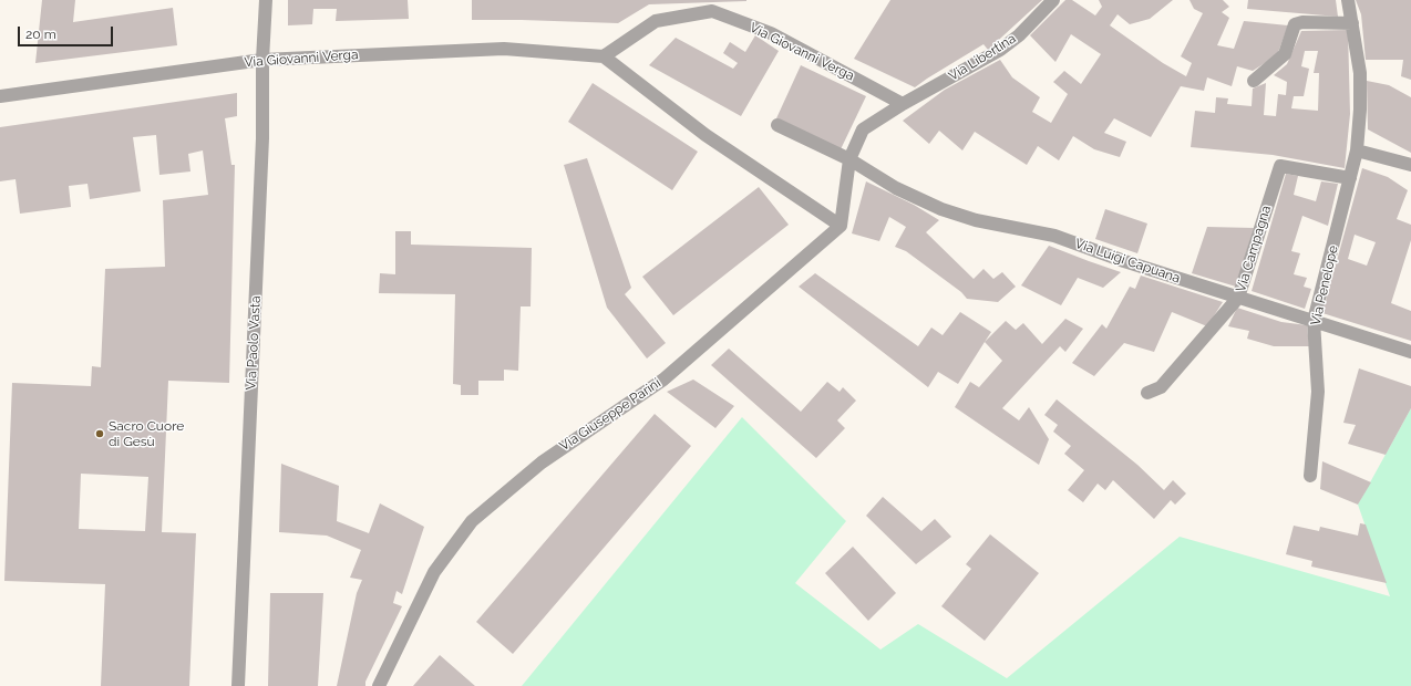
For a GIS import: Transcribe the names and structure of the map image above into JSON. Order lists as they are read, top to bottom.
{
  "streets": {
    "street": [
      "Via Giovanni Verga",
      "Via Libertina",
      "Via Campagna",
      "Via Luigi Capuana",
      "Via Penelope",
      "Via Paolo Vasta",
      "Via Giuseppe Parini"
    ]
  },
  "crossings": [
    ["Via Giovanni Verga", "Via Libertina"],
    ["Via Giovanni Verga", "Via Paolo Vasta"],
    ["Via Campagna", "Via Luigi Capuana"],
    ["Via Campagna", "Via Penelope"],
    ["Via Luigi Capuana", "Via Penelope"]
  ],
  "places": ["Sacro Cuore di Gesù"],
  "scale_bar": "20 m"
}
